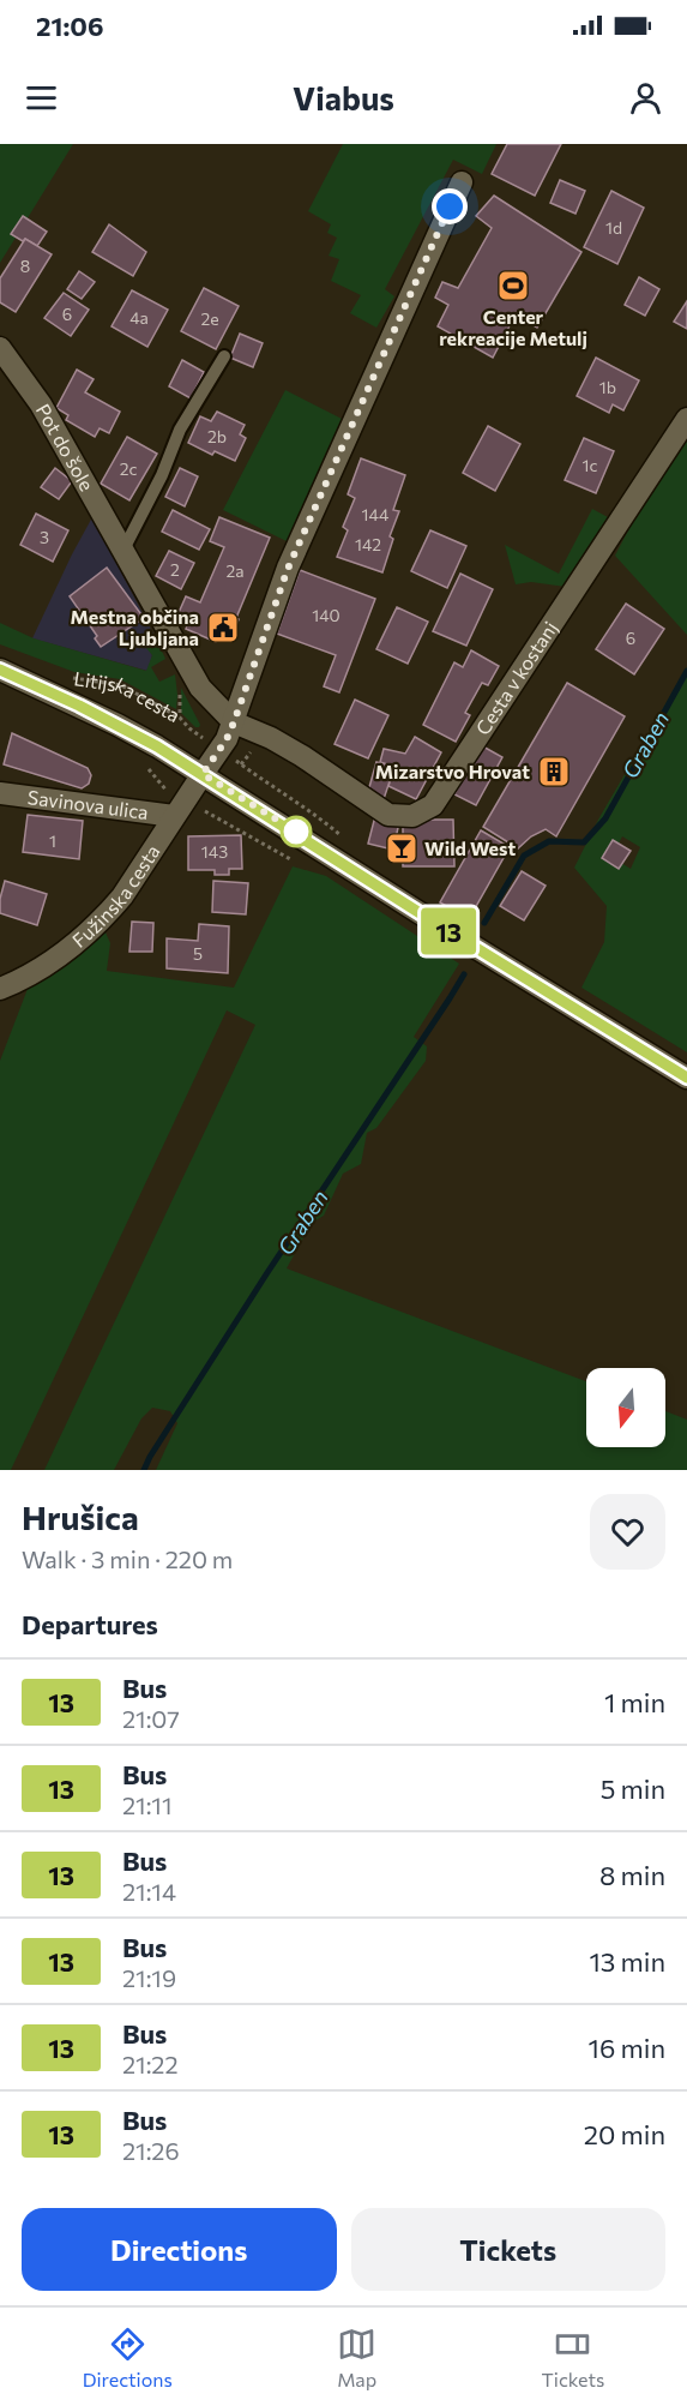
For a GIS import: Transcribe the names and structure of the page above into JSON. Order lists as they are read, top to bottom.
{
  "streets": {
    "street": [
      "Pot do šole",
      "Cesta v kostanj",
      "Litijska cesta",
      "Savinova ulica",
      "Fužinska cesta"
    ]
  },
  "crossings": [
    ["Pot do šole", "Cesta v kostanj"],
    ["Litijska cesta", "Fužinska cesta"],
    ["Savinova ulica", "Fužinska cesta"]
  ],
  "water": ["Graben"],
  "places": {
    "sports": ["Center rekreacije Metulj"],
    "public building": ["Mestna občina Ljubljana"],
    "building": ["Mizarstvo Hrovat"],
    "bar": ["Wild West"]
  },
  "lines": ["bus line 13"],
  "house_numbers": [
    "1d",
    "8",
    "6",
    "4a",
    "2e",
    "1b",
    "2b",
    "1c",
    "2c",
    "144",
    "3",
    "142",
    "2",
    "2a",
    "140",
    "6",
    "1",
    "143",
    "5"
  ],
  "north": "bottom",
  "page": {
    "status": "21:06",
    "header": "Viabus",
    "on_map": "13",
    "heading": [
      ["Hrušica", "Walk · 3 min · 220 m"],
      "Departures"
    ],
    "list": [
      {
        "mark": "13",
        "name": "Bus",
        "note": "21:07",
        "value": "1 min"
      },
      {
        "mark": "13",
        "name": "Bus",
        "note": "21:11",
        "value": "5 min"
      },
      {
        "mark": "13",
        "name": "Bus",
        "note": "21:14",
        "value": "8 min"
      },
      {
        "mark": "13",
        "name": "Bus",
        "note": "21:19",
        "value": "13 min"
      },
      {
        "mark": "13",
        "name": "Bus",
        "note": "21:22",
        "value": "16 min"
      },
      {
        "mark": "13",
        "name": "Bus",
        "note": "21:26",
        "value": "20 min"
      }
    ],
    "buttons": ["Directions", "Tickets"],
    "tabs": ["Directions", "Map", "Tickets"]
  }
}
